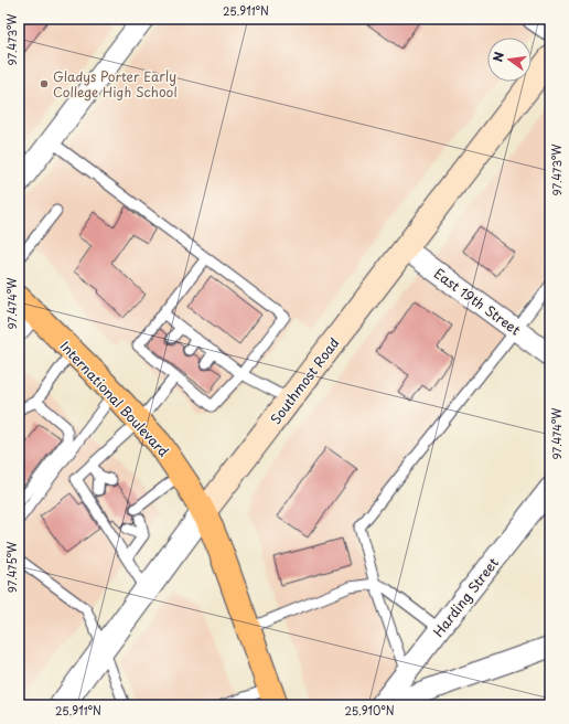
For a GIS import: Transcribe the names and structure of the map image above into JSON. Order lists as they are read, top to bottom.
{
  "streets": {
    "main road": ["Southmost Road", "International Boulevard"],
    "street": ["East 19th Street", "Harding Street"]
  },
  "crossings": [
    ["East 19th Street", "Southmost Road"],
    ["Southmost Road", "International Boulevard"]
  ],
  "places": ["Gladys Porter Early College High School"],
  "north": "left",
  "coordinates": [
    "25.911°N",
    "97.473°W",
    "97.474°W",
    "97.475°W",
    "25.910°N"
  ]
}
